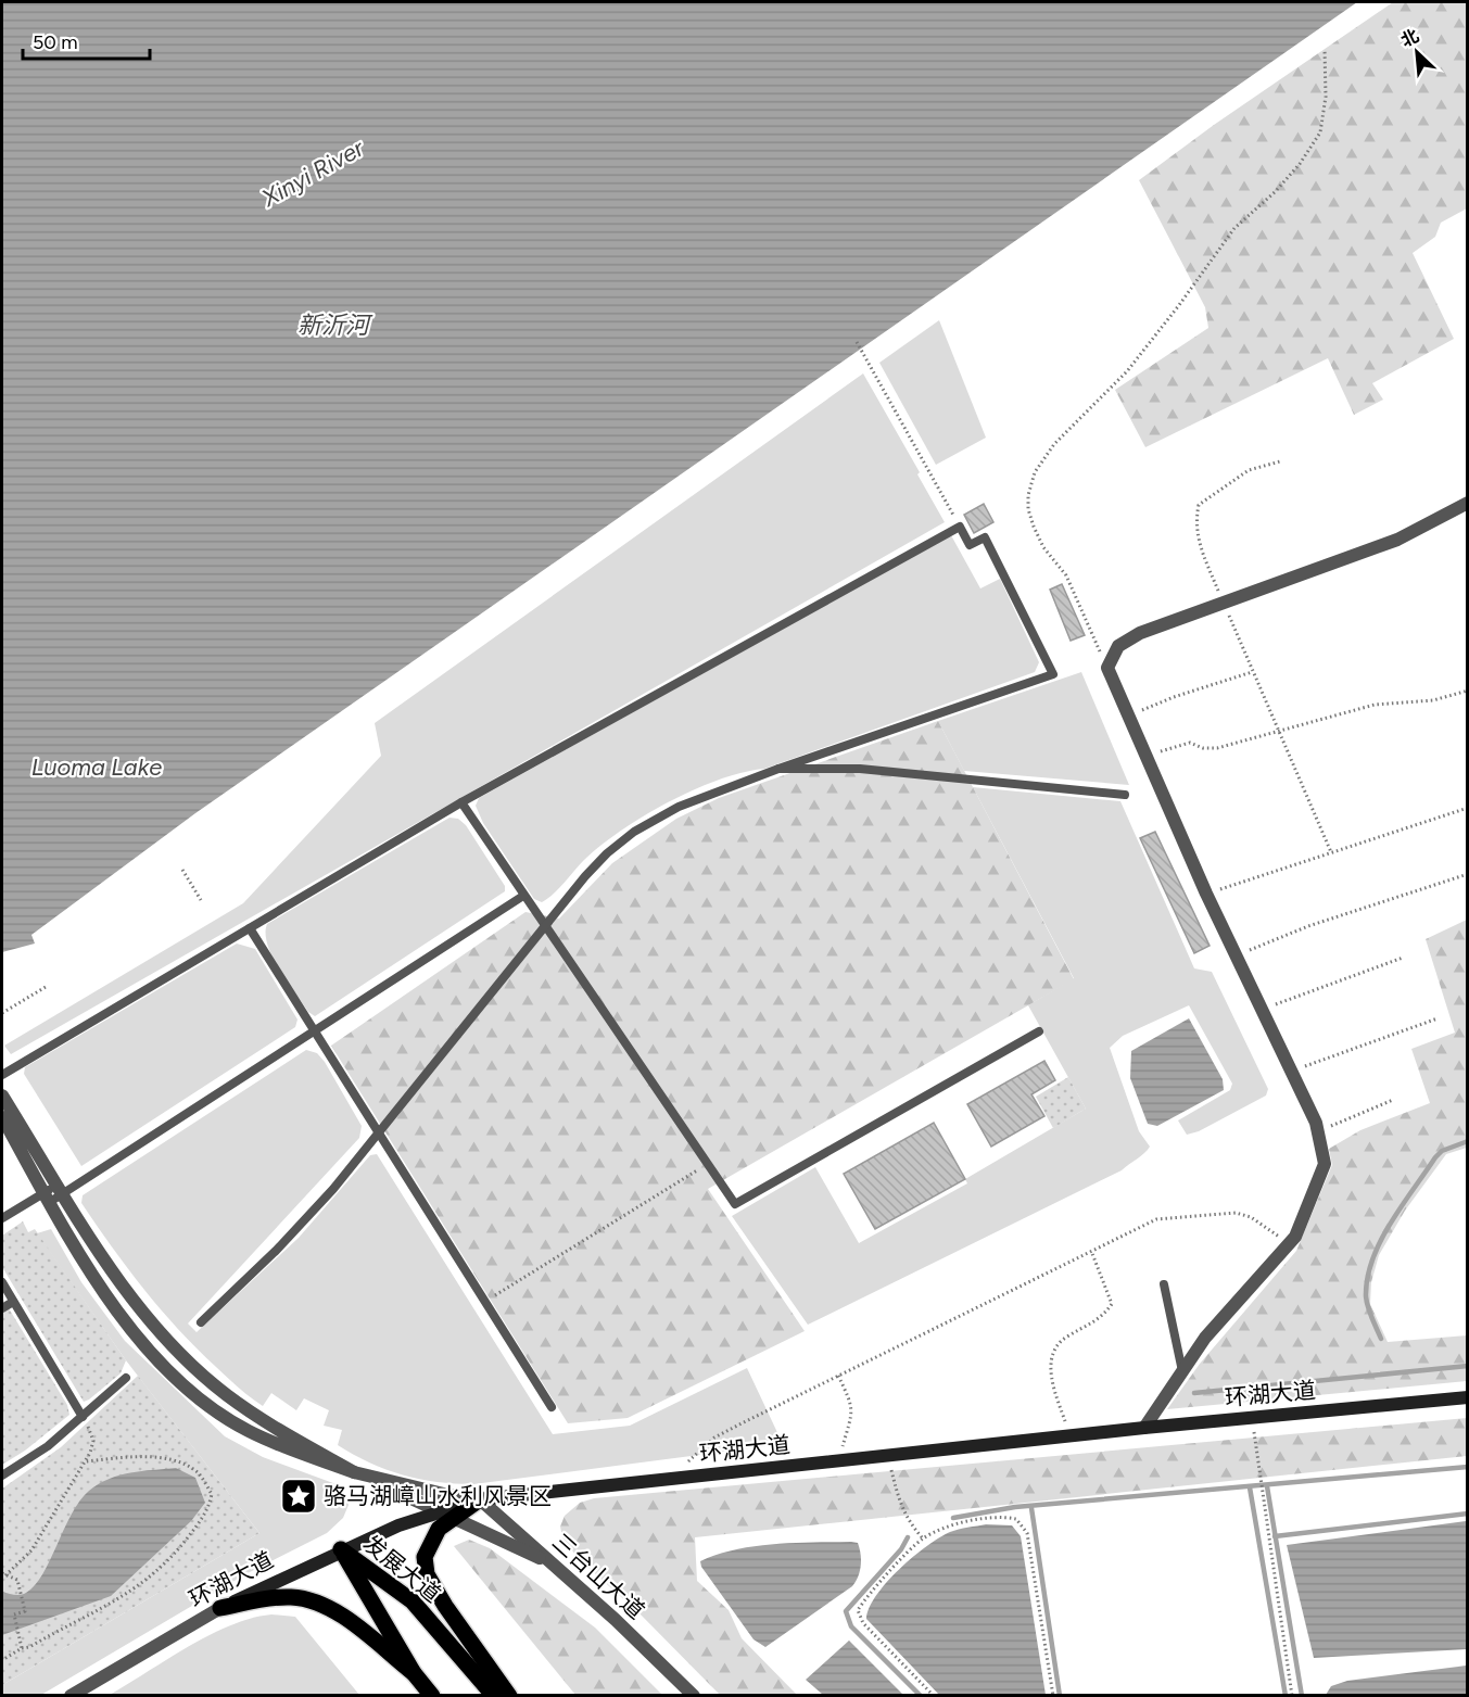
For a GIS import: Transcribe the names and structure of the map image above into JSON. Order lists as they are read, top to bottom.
{
  "streets": {
    "main road": ["环湖大道", "发展大道"],
    "street": ["三台山大道"]
  },
  "crossings": [
    ["环湖大道", "发展大道"],
    ["环湖大道", "三台山大道"]
  ],
  "water": ["Xinyi River", "新沂河", "Luoma Lake"],
  "places": {
    "place": ["骆马湖嶂山水利风景区"]
  },
  "scale_bar": "50 m",
  "north": "top left"
}
